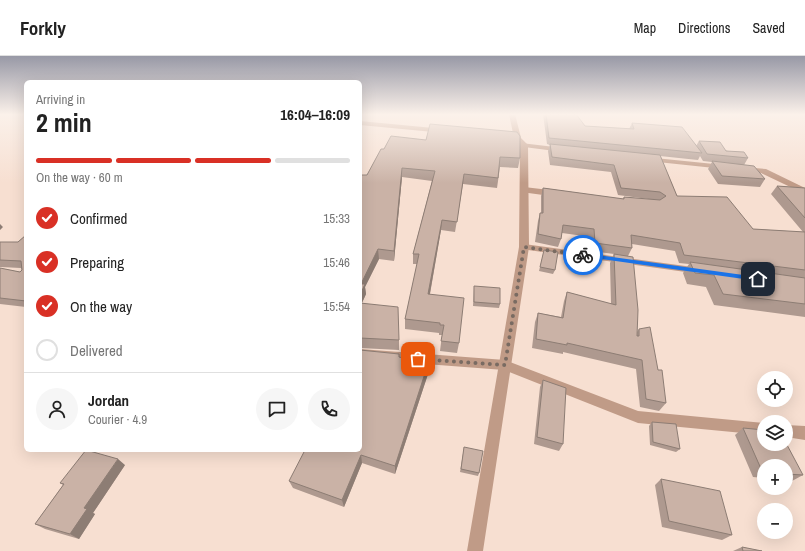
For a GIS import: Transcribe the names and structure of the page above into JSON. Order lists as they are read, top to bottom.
{
  "page": {
    "header": "Forkly",
    "nav": ["Map", "Directions", "Saved"],
    "heading": ["2 min", "Arriving in", "16:04–16:09"],
    "panel": ["Jordan", "Courier · 4.9"],
    "bar": "On the way · 60 m",
    "list": [
      ["Confirmed", "15:33"],
      ["Preparing", "15:46"],
      ["On the way", "15:54"],
      "Delivered"
    ],
    "map_buttons": ["+", "−"]
  }
}
